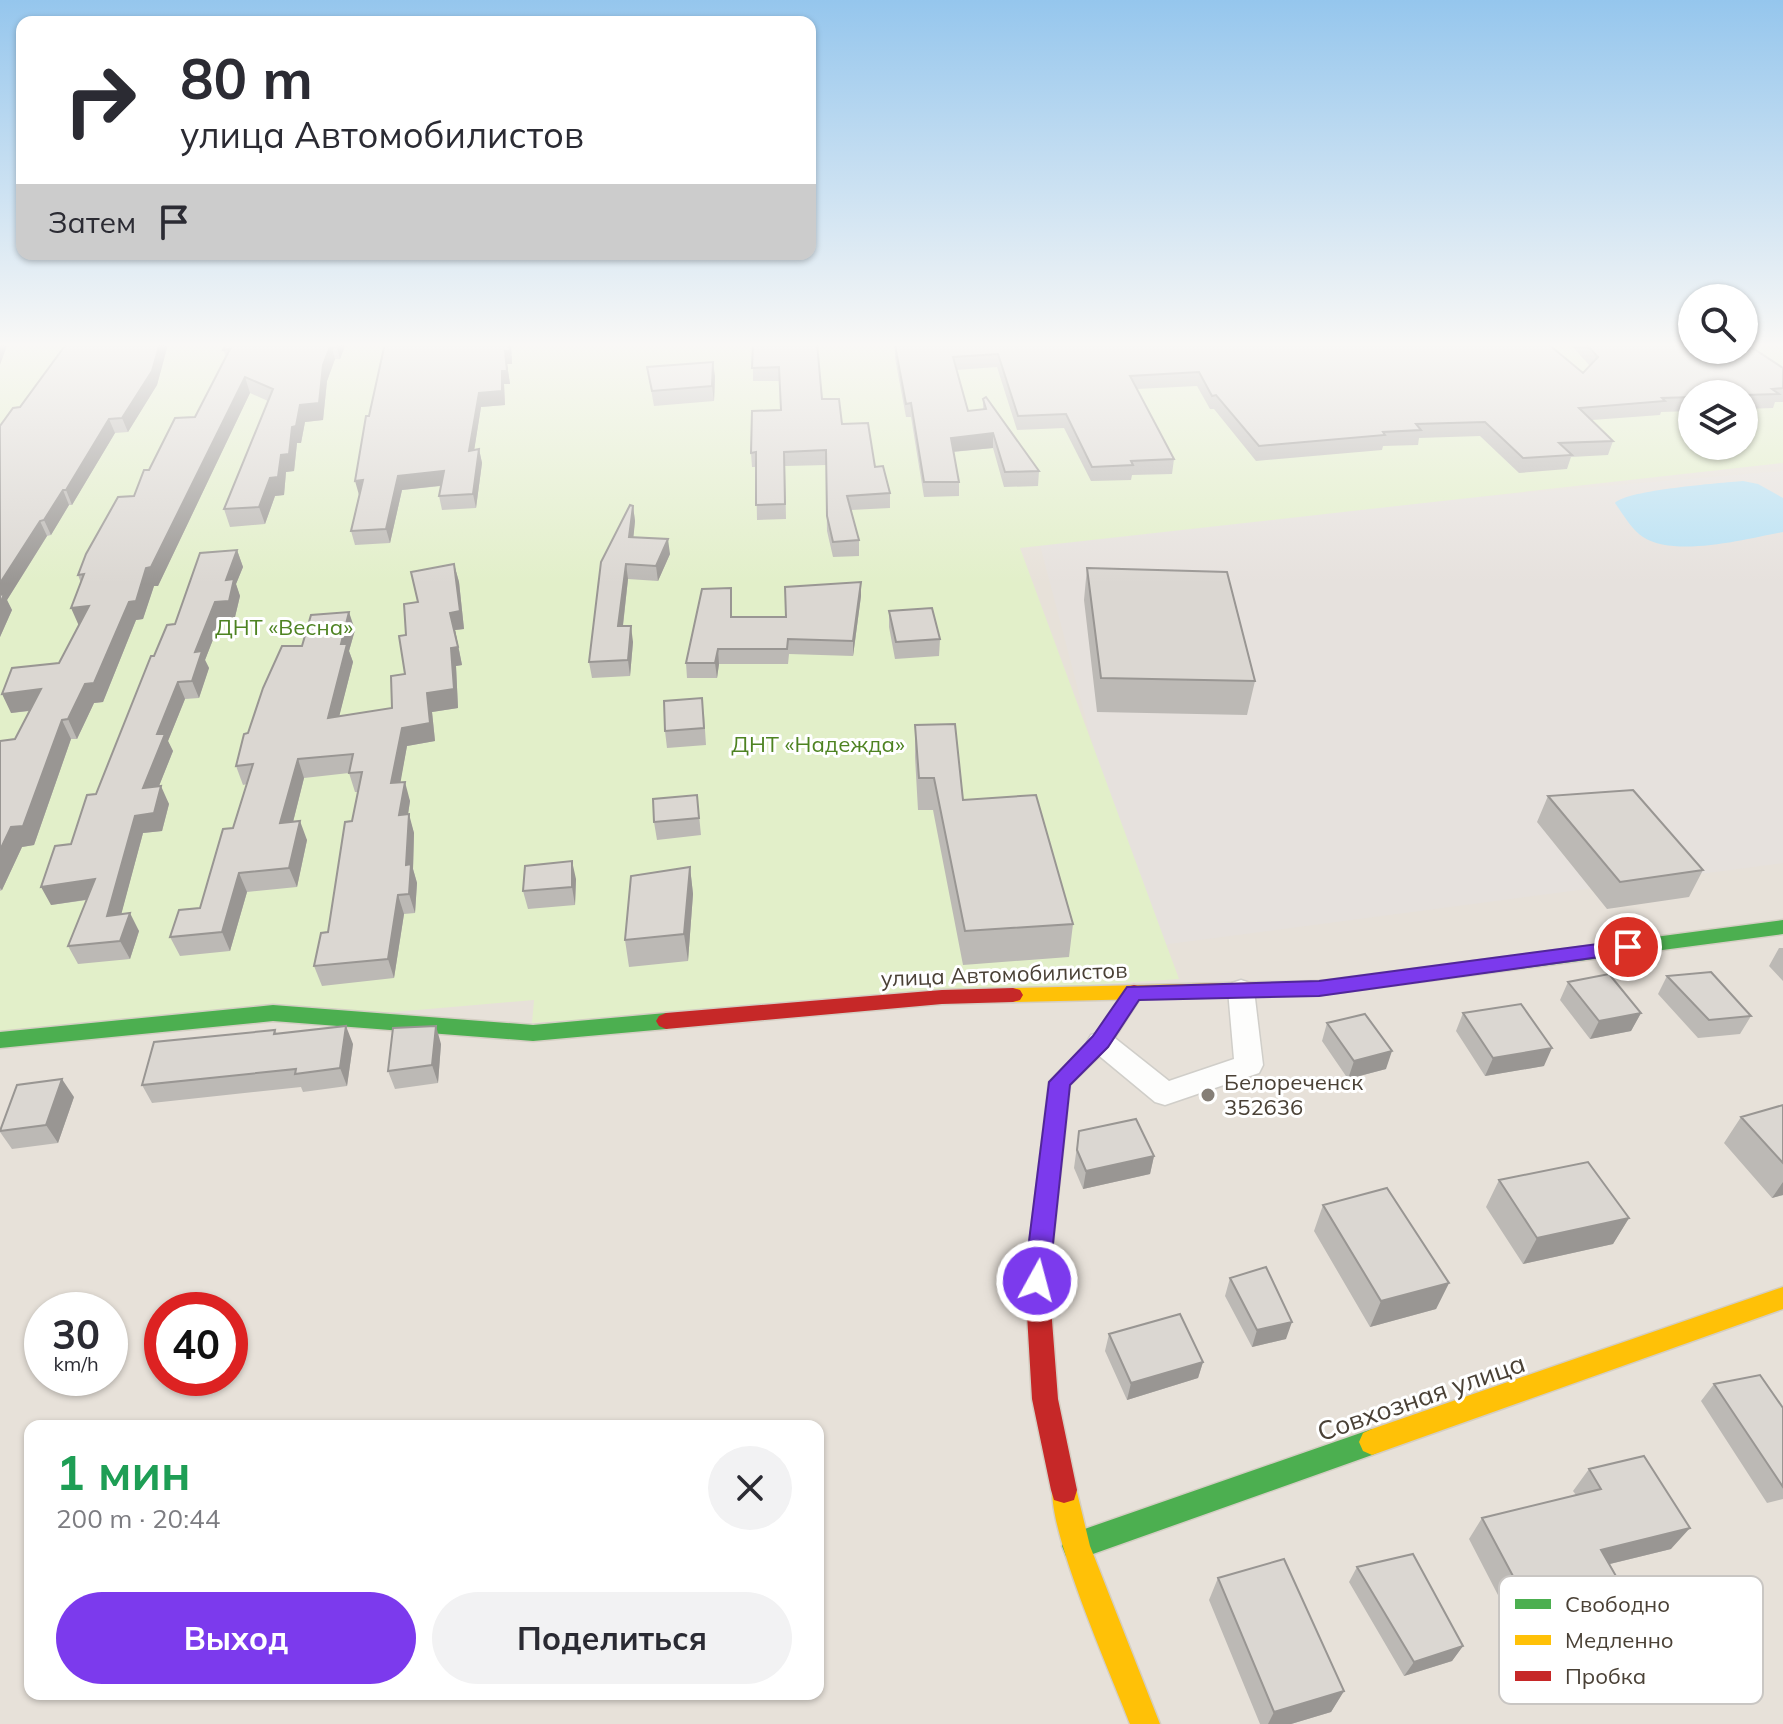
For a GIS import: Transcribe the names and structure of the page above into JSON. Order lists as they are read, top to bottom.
{
  "streets": {
    "street": ["улица Автомобилистов", "Совхозная улица"]
  },
  "parks": ["ДНТ «Весна»", "ДНТ «Надежда»"],
  "places": ["Белореченск 352636"],
  "legend": ["Свободно", "Медленно", "Пробка"],
  "page": {
    "turn": ["80 m", "улица Автомобилистов"],
    "then": "Затем",
    "speed": "30 km/h",
    "limit": "40",
    "heading": ["1 мин", "200 m · 20:44"],
    "buttons": ["Выход", "Поделиться"]
  }
}
